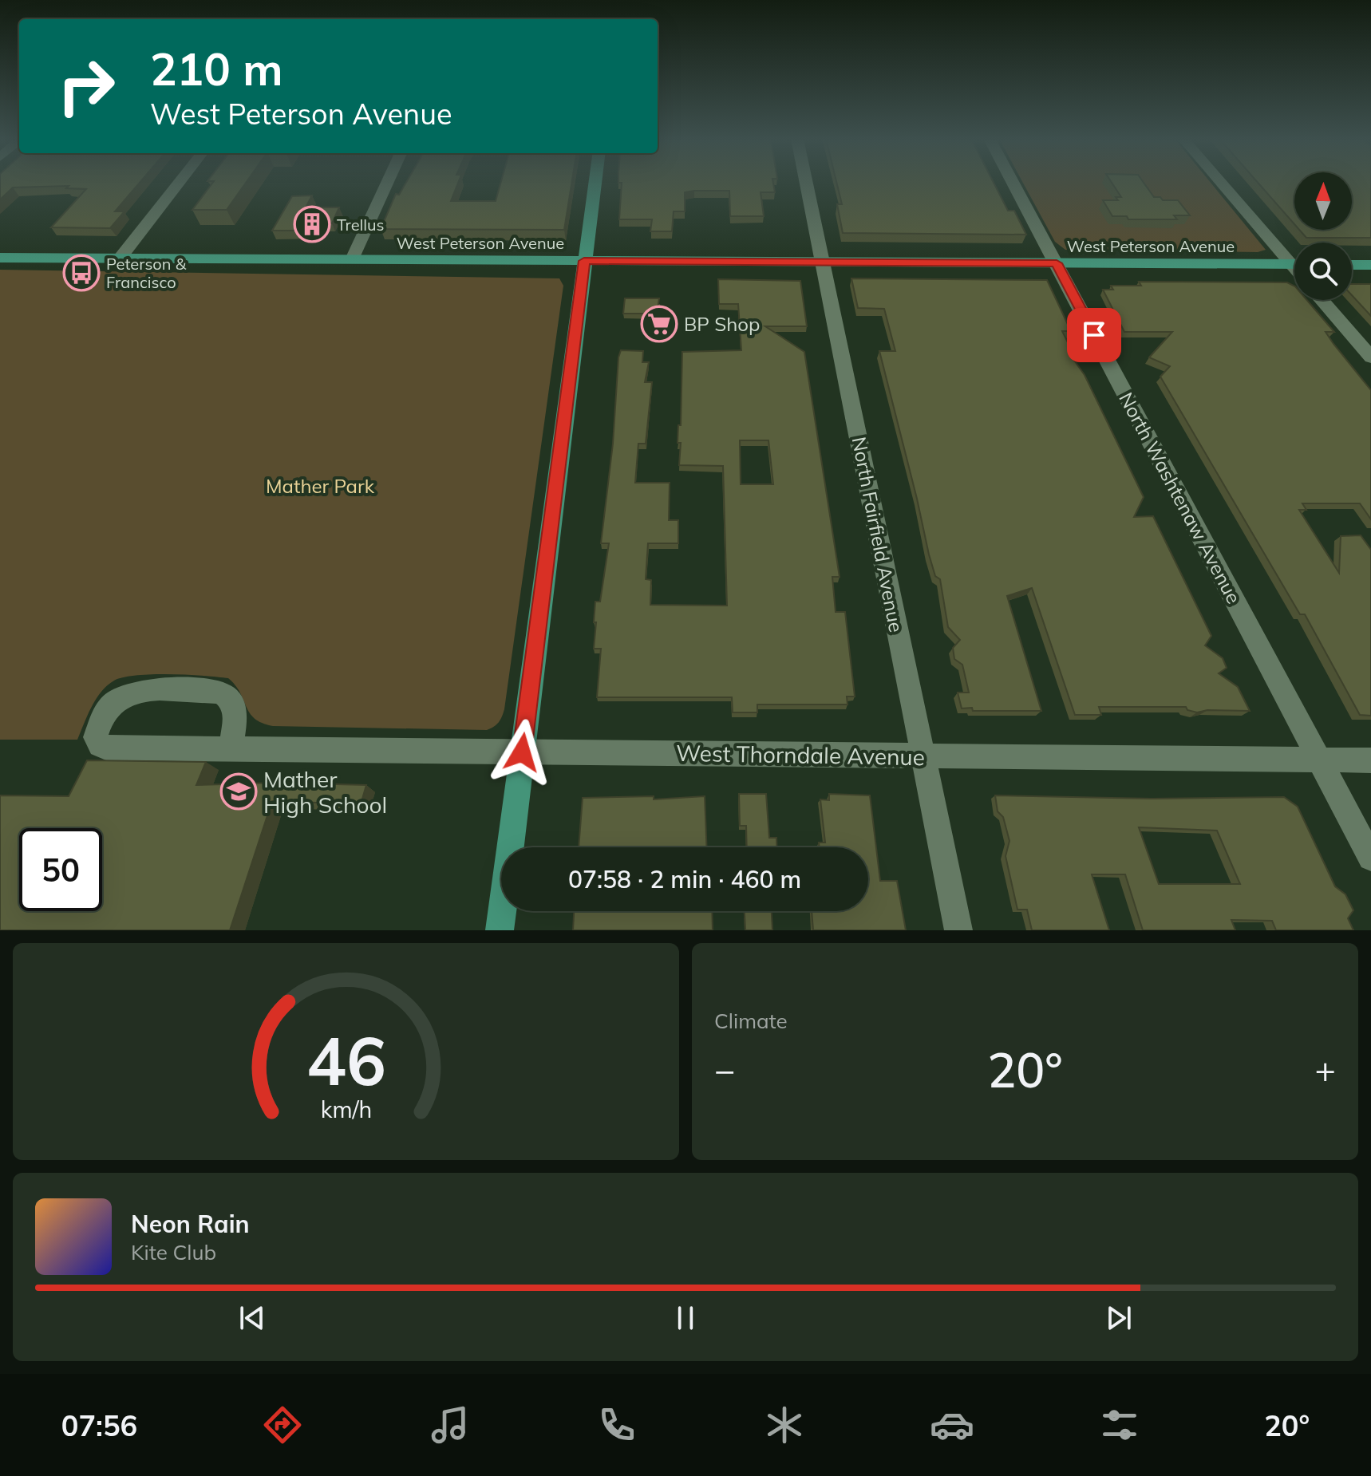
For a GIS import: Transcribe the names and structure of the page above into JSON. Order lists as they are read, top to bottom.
{
  "streets": {
    "main road": ["West Peterson Avenue"],
    "street": ["North Washtenaw Avenue", "North Fairfield Avenue", "West Thorndale Avenue"]
  },
  "crossings": [
    ["West Peterson Avenue", "North Washtenaw Avenue"],
    ["West Peterson Avenue", "North Fairfield Avenue"],
    ["North Washtenaw Avenue", "West Thorndale Avenue"],
    ["North Fairfield Avenue", "West Thorndale Avenue"]
  ],
  "parks": ["Mather Park"],
  "places": {
    "building": ["Trellus"],
    "bus stop": ["Peterson & Francisco"],
    "supermarket": ["BP Shop"],
    "school or university": ["Mather High School"]
  },
  "north": "top",
  "page": {
    "turn": ["210 m", "West Peterson Avenue"],
    "limit": "50",
    "trip": "07:58 · 2 min · 460 m",
    "tile": "Climate",
    "heat": ["−", "20°", "+"],
    "song": ["Neon Rain", "Kite Club"],
    "tabs": ["07:56", "20°"],
    "gauge": ["46", "km/h"]
  }
}
